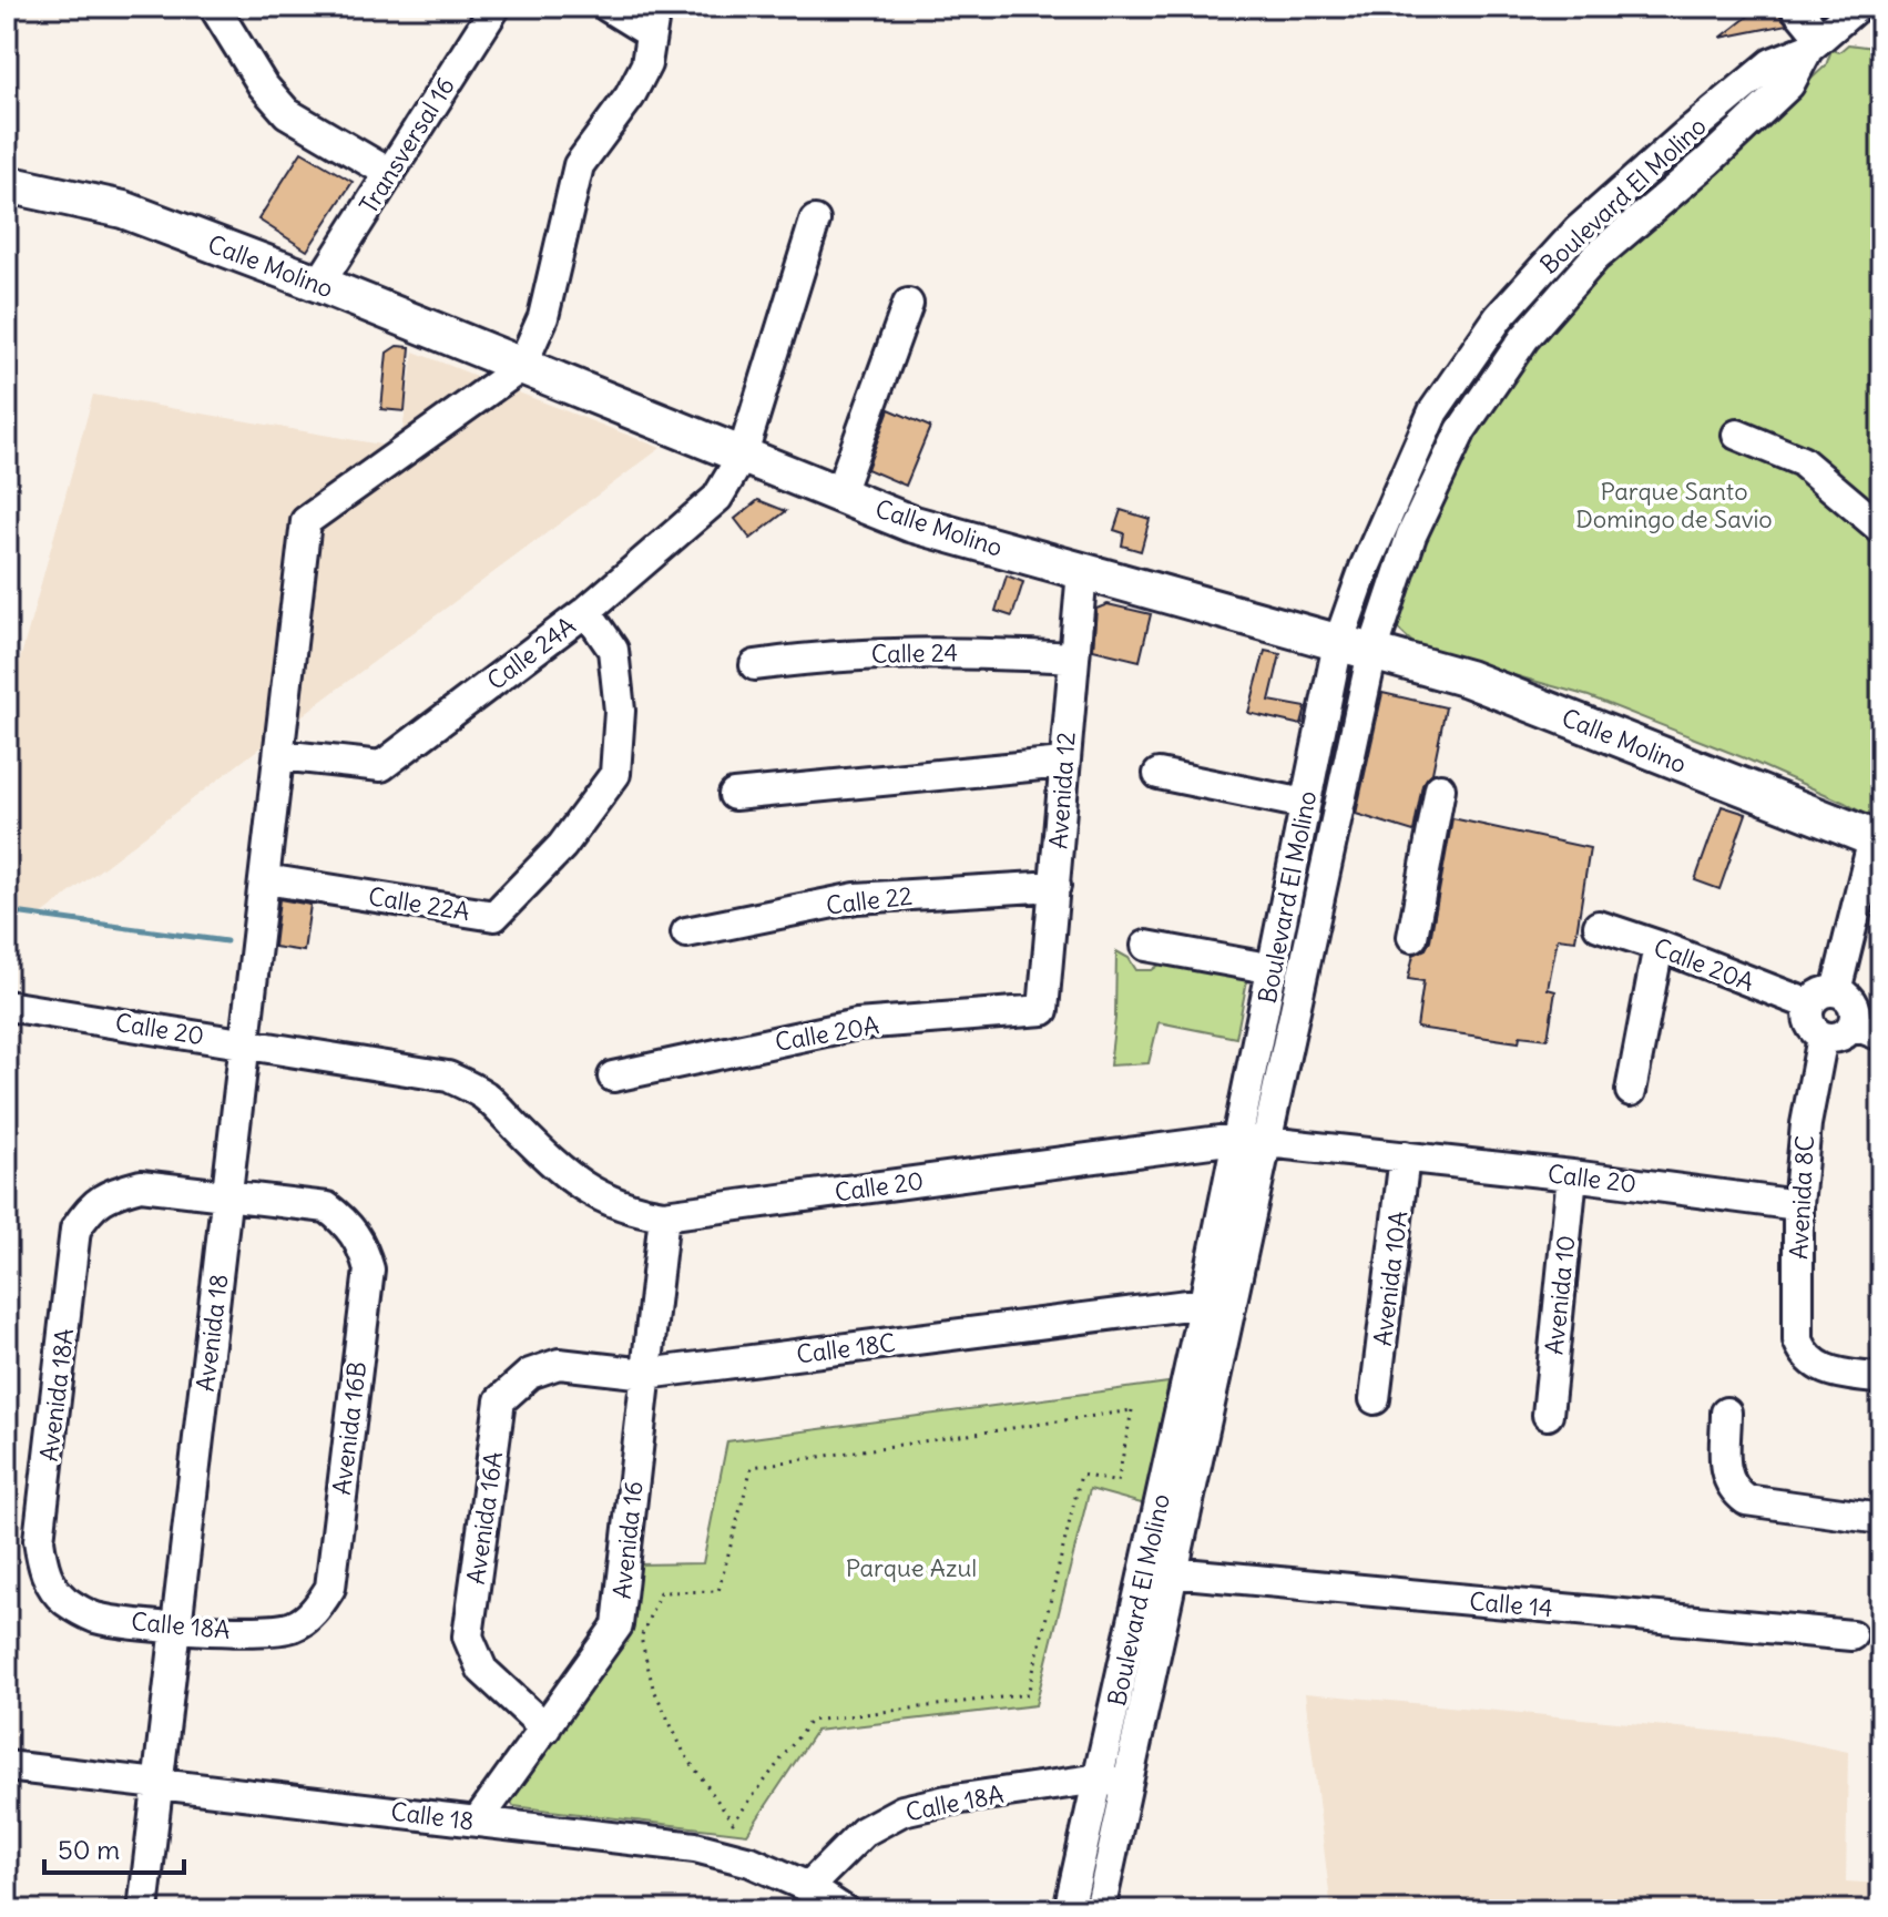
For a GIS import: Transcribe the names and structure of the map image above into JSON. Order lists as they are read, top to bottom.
{
  "streets": {
    "main road": ["Calle Molino"],
    "street": [
      "Transversal 16",
      "Boulevard El Molino",
      "Calle 24A",
      "Calle 24",
      "Avenida 12",
      "Calle 22",
      "Calle 22A",
      "Calle 20A",
      "Calle 20",
      "Avenida 8C",
      "Avenida 10A",
      "Avenida 10",
      "Avenida 18",
      "Calle 18C",
      "Avenida 18A",
      "Avenida 16B",
      "Avenida 16A",
      "Avenida 16",
      "Calle 14",
      "Calle 18A",
      "Calle 18"
    ]
  },
  "crossings": [
    ["Transversal 16", "Calle Molino"],
    ["Boulevard El Molino", "Calle Molino"],
    ["Boulevard El Molino", "Calle 20"],
    ["Boulevard El Molino", "Calle 18C"],
    ["Boulevard El Molino", "Calle 14"],
    ["Boulevard El Molino", "Calle 18A"],
    ["Calle Molino", "Calle 24A"],
    ["Calle Molino", "Avenida 12"],
    ["Calle Molino", "Avenida 18"],
    ["Calle 24A", "Calle 22A"],
    ["Calle 24A", "Avenida 18"],
    ["Calle 24", "Avenida 12"],
    ["Avenida 12", "Calle 22"],
    ["Avenida 12", "Calle 20A"],
    ["Calle 22A", "Avenida 18"],
    ["Calle 20A", "Avenida 8C"],
    ["Calle 20", "Avenida 8C"],
    ["Calle 20", "Avenida 10A"],
    ["Calle 20", "Avenida 10"],
    ["Calle 20", "Avenida 18"],
    ["Calle 20", "Avenida 16"],
    ["Avenida 18", "Avenida 18A"],
    ["Avenida 18", "Avenida 16B"],
    ["Avenida 18", "Calle 18A"],
    ["Avenida 18", "Calle 18"],
    ["Calle 18C", "Avenida 16A"],
    ["Calle 18C", "Avenida 16"],
    ["Avenida 18A", "Avenida 16B"],
    ["Avenida 18A", "Calle 18A"],
    ["Avenida 16B", "Calle 18A"],
    ["Avenida 16A", "Avenida 16"],
    ["Avenida 16", "Calle 18"],
    ["Calle 18A", "Calle 18"]
  ],
  "parks": ["Parque Santo Domingo de Savio", "Parque Azul"],
  "scale_bar": "50 m"
}
